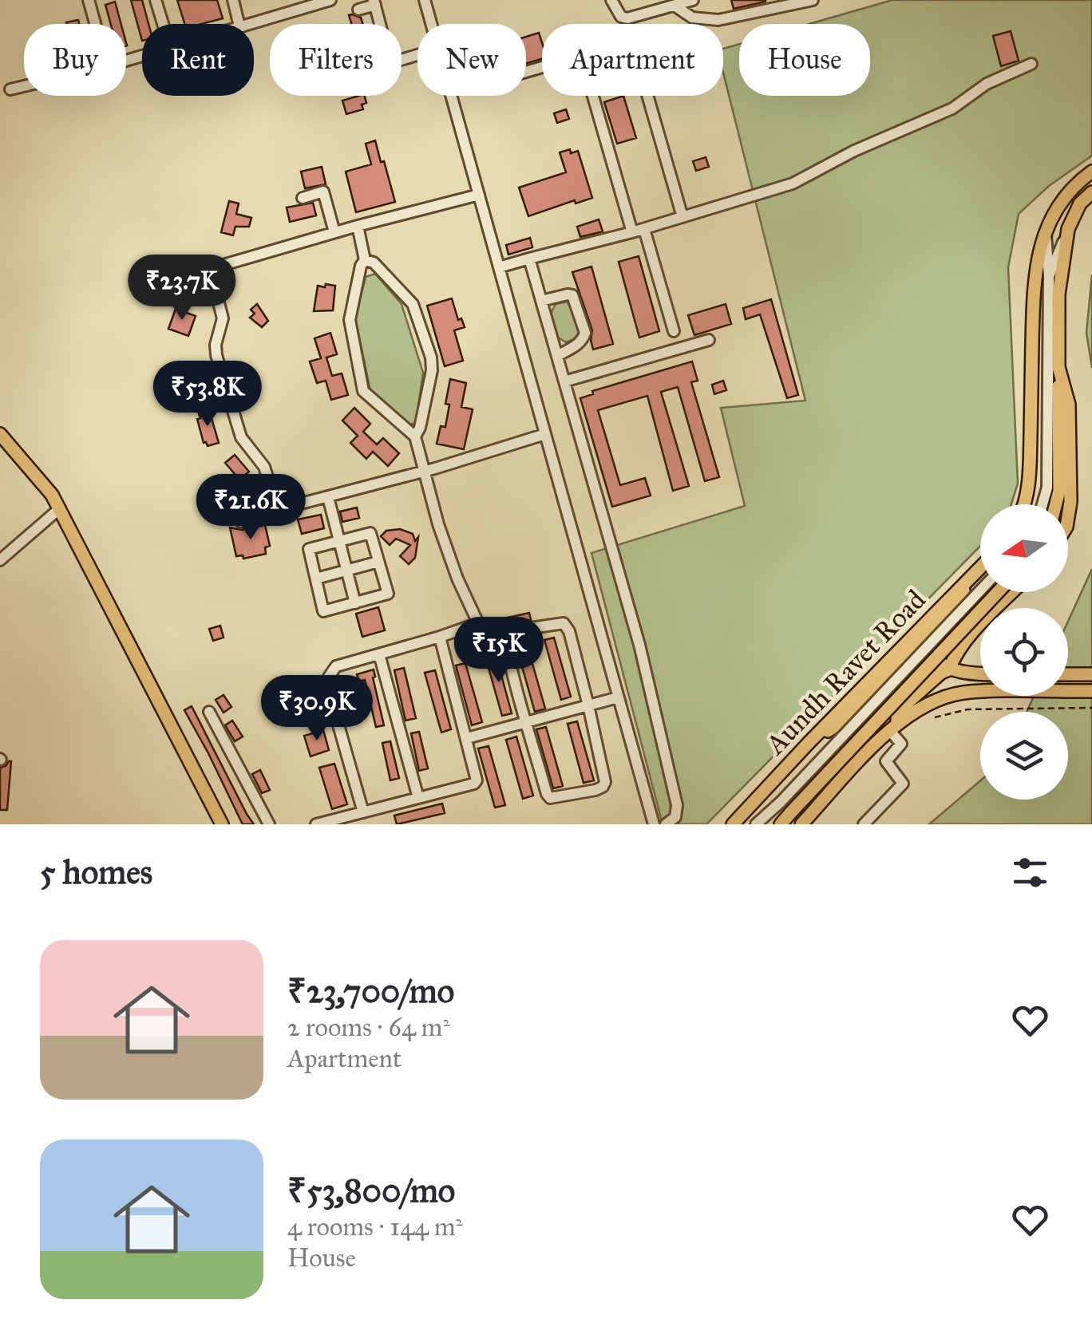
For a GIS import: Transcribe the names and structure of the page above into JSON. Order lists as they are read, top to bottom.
{
  "streets": {
    "main road": ["Aundh Ravet Road"]
  },
  "north": "left",
  "page": {
    "chip": [
      "Buy",
      "Rent",
      "Filters",
      "New",
      "Apartment",
      "House"
    ],
    "price": [
      "₹23.7K",
      "₹53.8K",
      "₹21.6K",
      "₹15K",
      "₹30.9K"
    ],
    "heading": "5 homes",
    "list": [
      {
        "name": "₹23,700/mo",
        "note": "2 rooms · 64 m² · Apartment"
      },
      {
        "name": "₹53,800/mo",
        "note": "4 rooms · 144 m² · House"
      }
    ]
  }
}
